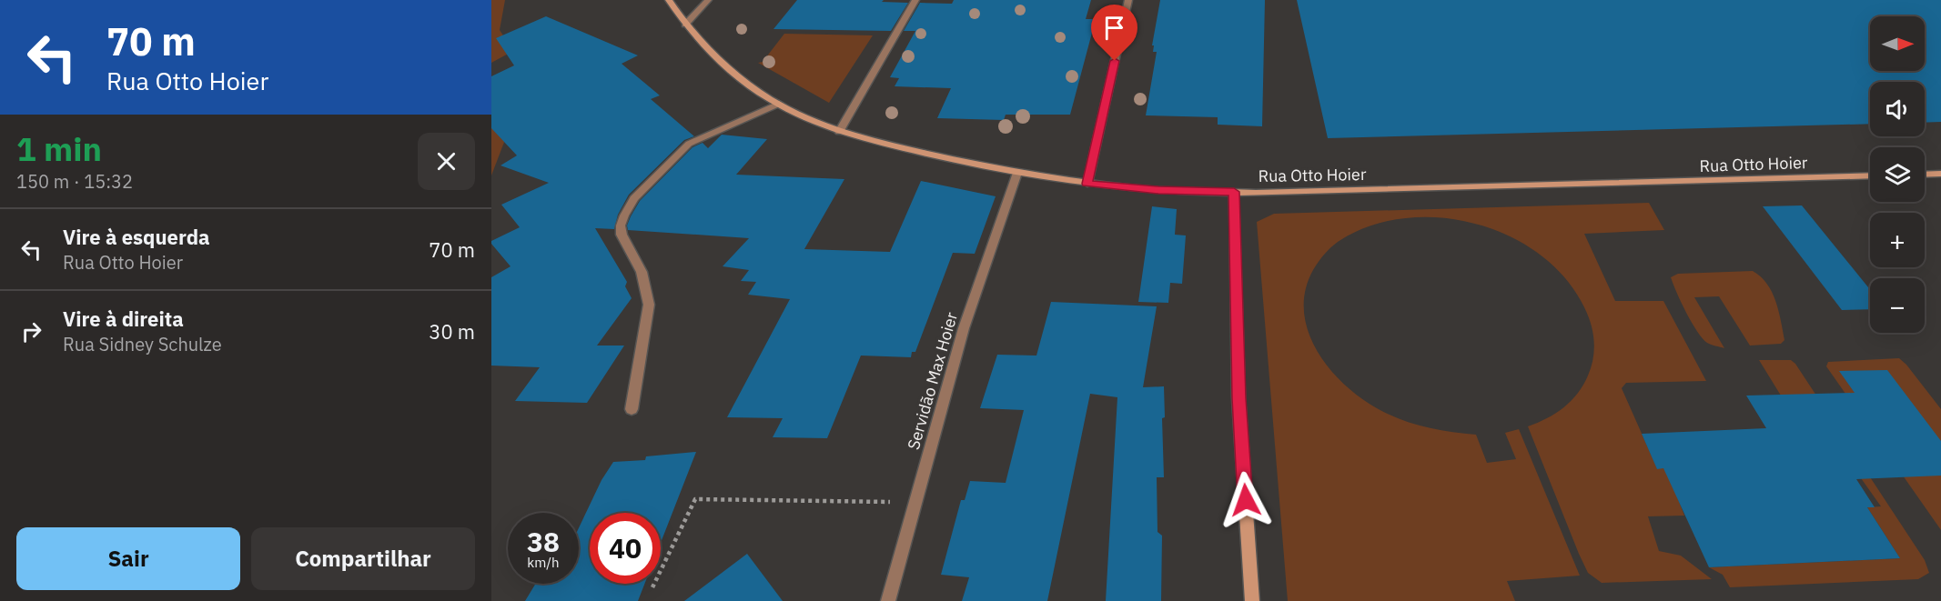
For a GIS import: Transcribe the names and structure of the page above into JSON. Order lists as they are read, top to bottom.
{
  "streets": {
    "street": ["Rua Otto Hoier", "Servidão Max Hoier"]
  },
  "crossings": [
    ["Rua Otto Hoier", "Servidão Max Hoier"]
  ],
  "north": "right",
  "page": {
    "turn": ["70 m", "Rua Otto Hoier"],
    "map_buttons": ["+", "−"],
    "heading": ["1 min", "150 m · 15:32"],
    "list": [
      {
        "name": "Vire à esquerda",
        "note": "Rua Otto Hoier",
        "value": "70 m"
      },
      {
        "name": "Vire à direita",
        "note": "Rua Sidney Schulze",
        "value": "30 m"
      }
    ],
    "speed": "38 km/h",
    "limit": "40",
    "buttons": ["Sair", "Compartilhar"]
  }
}
